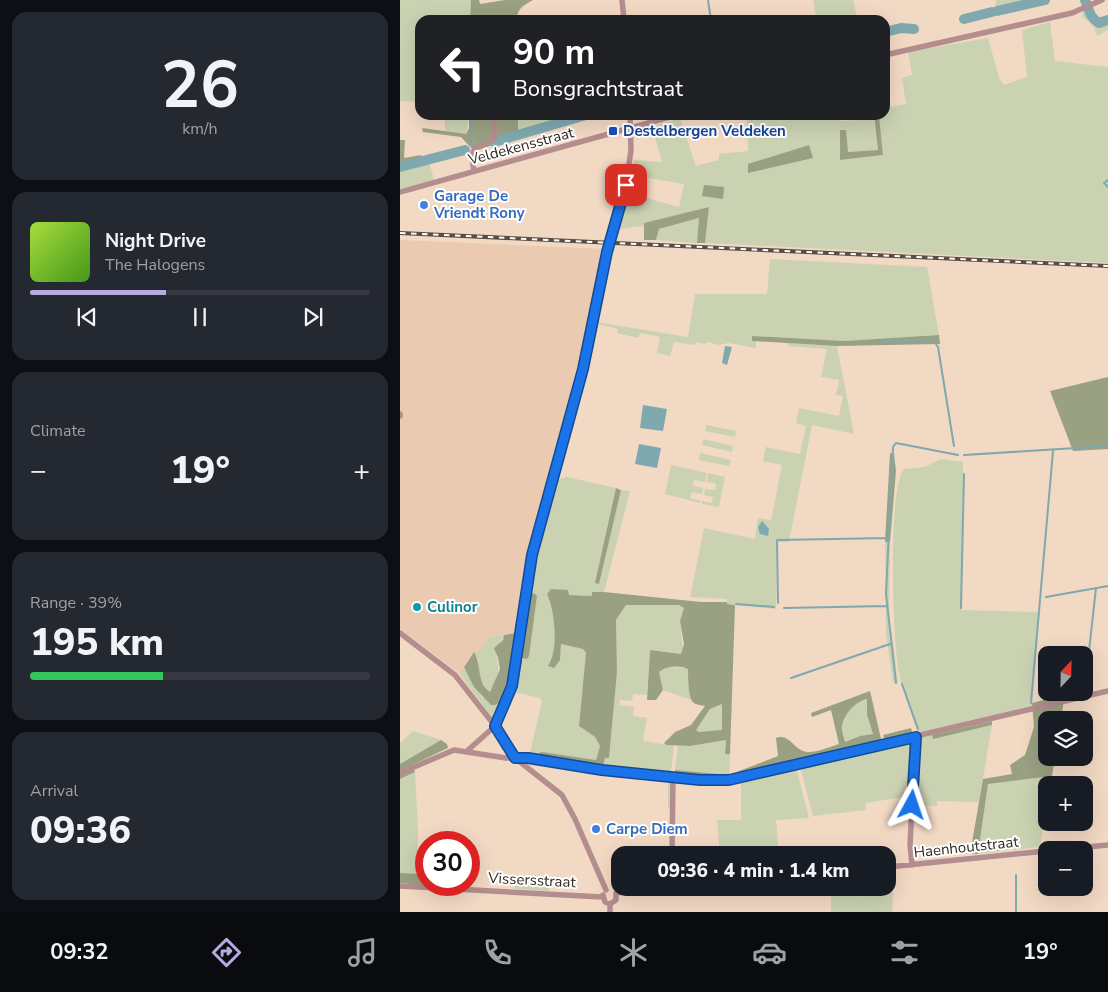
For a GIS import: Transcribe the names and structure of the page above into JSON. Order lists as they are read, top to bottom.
{
  "streets": {
    "street": ["Veldekensstraat", "Haenhoutstraat", "Vissersstraat"]
  },
  "places": {
    "transit": ["Destelbergen Veldeken"],
    "other": ["Garage De Vriendt Rony", "Culinor", "Carpe Diem"]
  },
  "north": "top",
  "page": {
    "tile": [
      ["26", "km/h"],
      "Climate",
      ["Range · 39%", "195 km"],
      ["Arrival", "09:36"]
    ],
    "turn": ["90 m", "Bonsgrachtstraat"],
    "song": ["Night Drive", "The Halogens"],
    "heat": ["−", "19°", "+"],
    "map_buttons": ["+", "−"],
    "limit": "30",
    "trip": "09:36 · 4 min · 1.4 km",
    "tabs": ["09:32", "19°"]
  }
}
